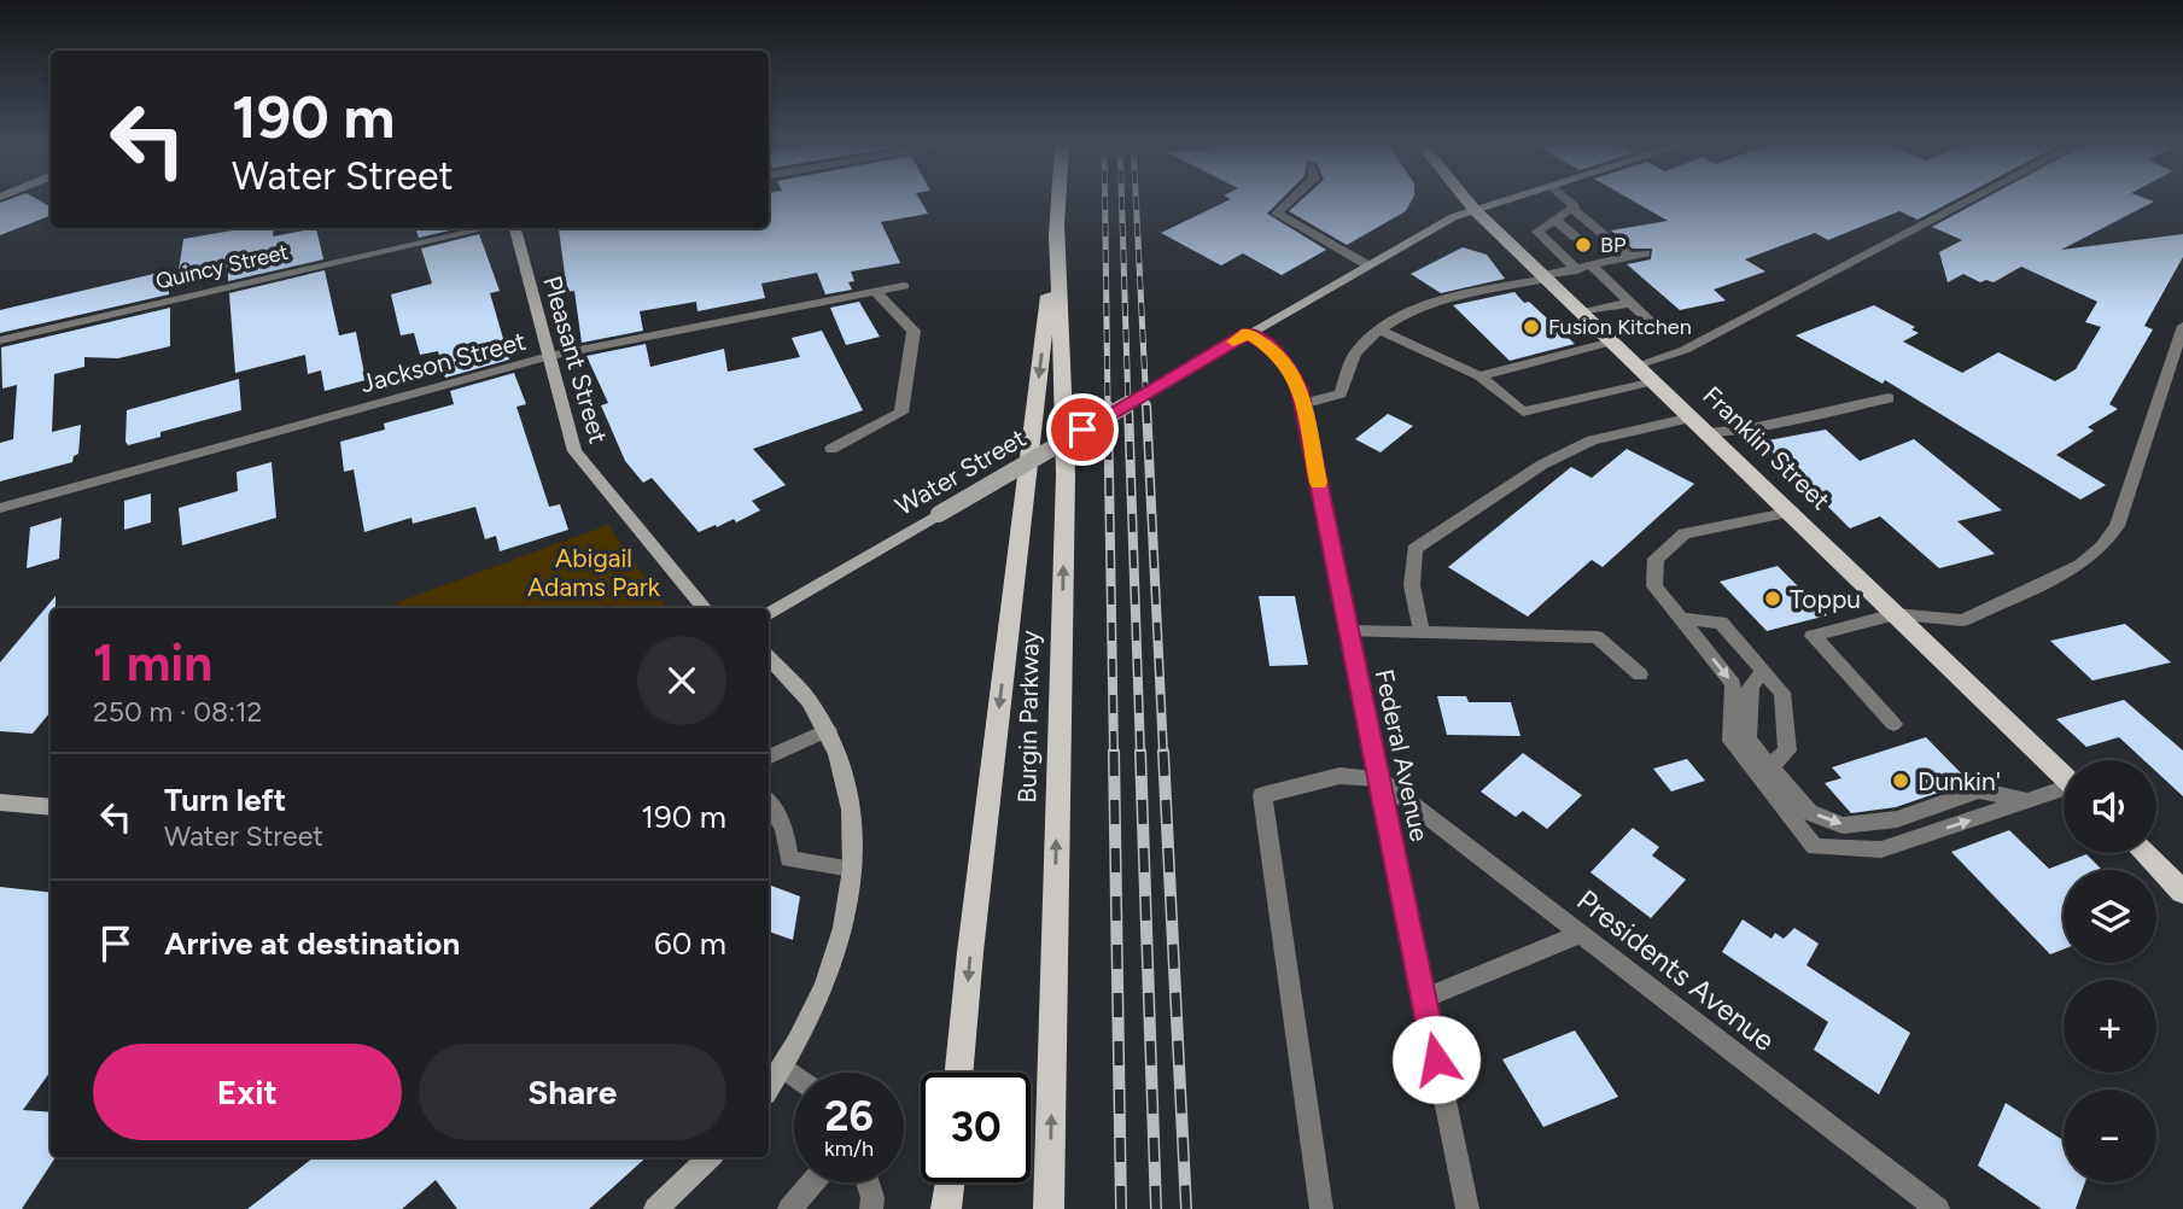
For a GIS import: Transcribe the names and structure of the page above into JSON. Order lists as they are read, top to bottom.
{
  "streets": {
    "main road": [
      "Pleasant Street",
      "Franklin Street",
      "Water Street",
      "Burgin Parkway"
    ],
    "street": [
      "Quincy Street",
      "Jackson Street",
      "Federal Avenue",
      "Presidents Avenue"
    ]
  },
  "crossings": [
    ["Pleasant Street", "Jackson Street"],
    ["Franklin Street", "Water Street"],
    ["Water Street", "Federal Avenue"],
    ["Federal Avenue", "Presidents Avenue"]
  ],
  "parks": ["Abigail Adams Park"],
  "places": [
    "BP",
    "Fusion Kitchen",
    "Toppu",
    "Dunkin'"
  ],
  "page": {
    "turn": ["190 m", "Water Street"],
    "heading": ["1 min", "250 m · 08:12"],
    "list": [
      {
        "name": "Turn left",
        "note": "Water Street",
        "value": "190 m"
      },
      {
        "name": "Arrive at destination",
        "value": "60 m"
      }
    ],
    "map_buttons": ["+", "−"],
    "buttons": ["Exit", "Share"],
    "speed": "26 km/h",
    "limit": "30"
  }
}
